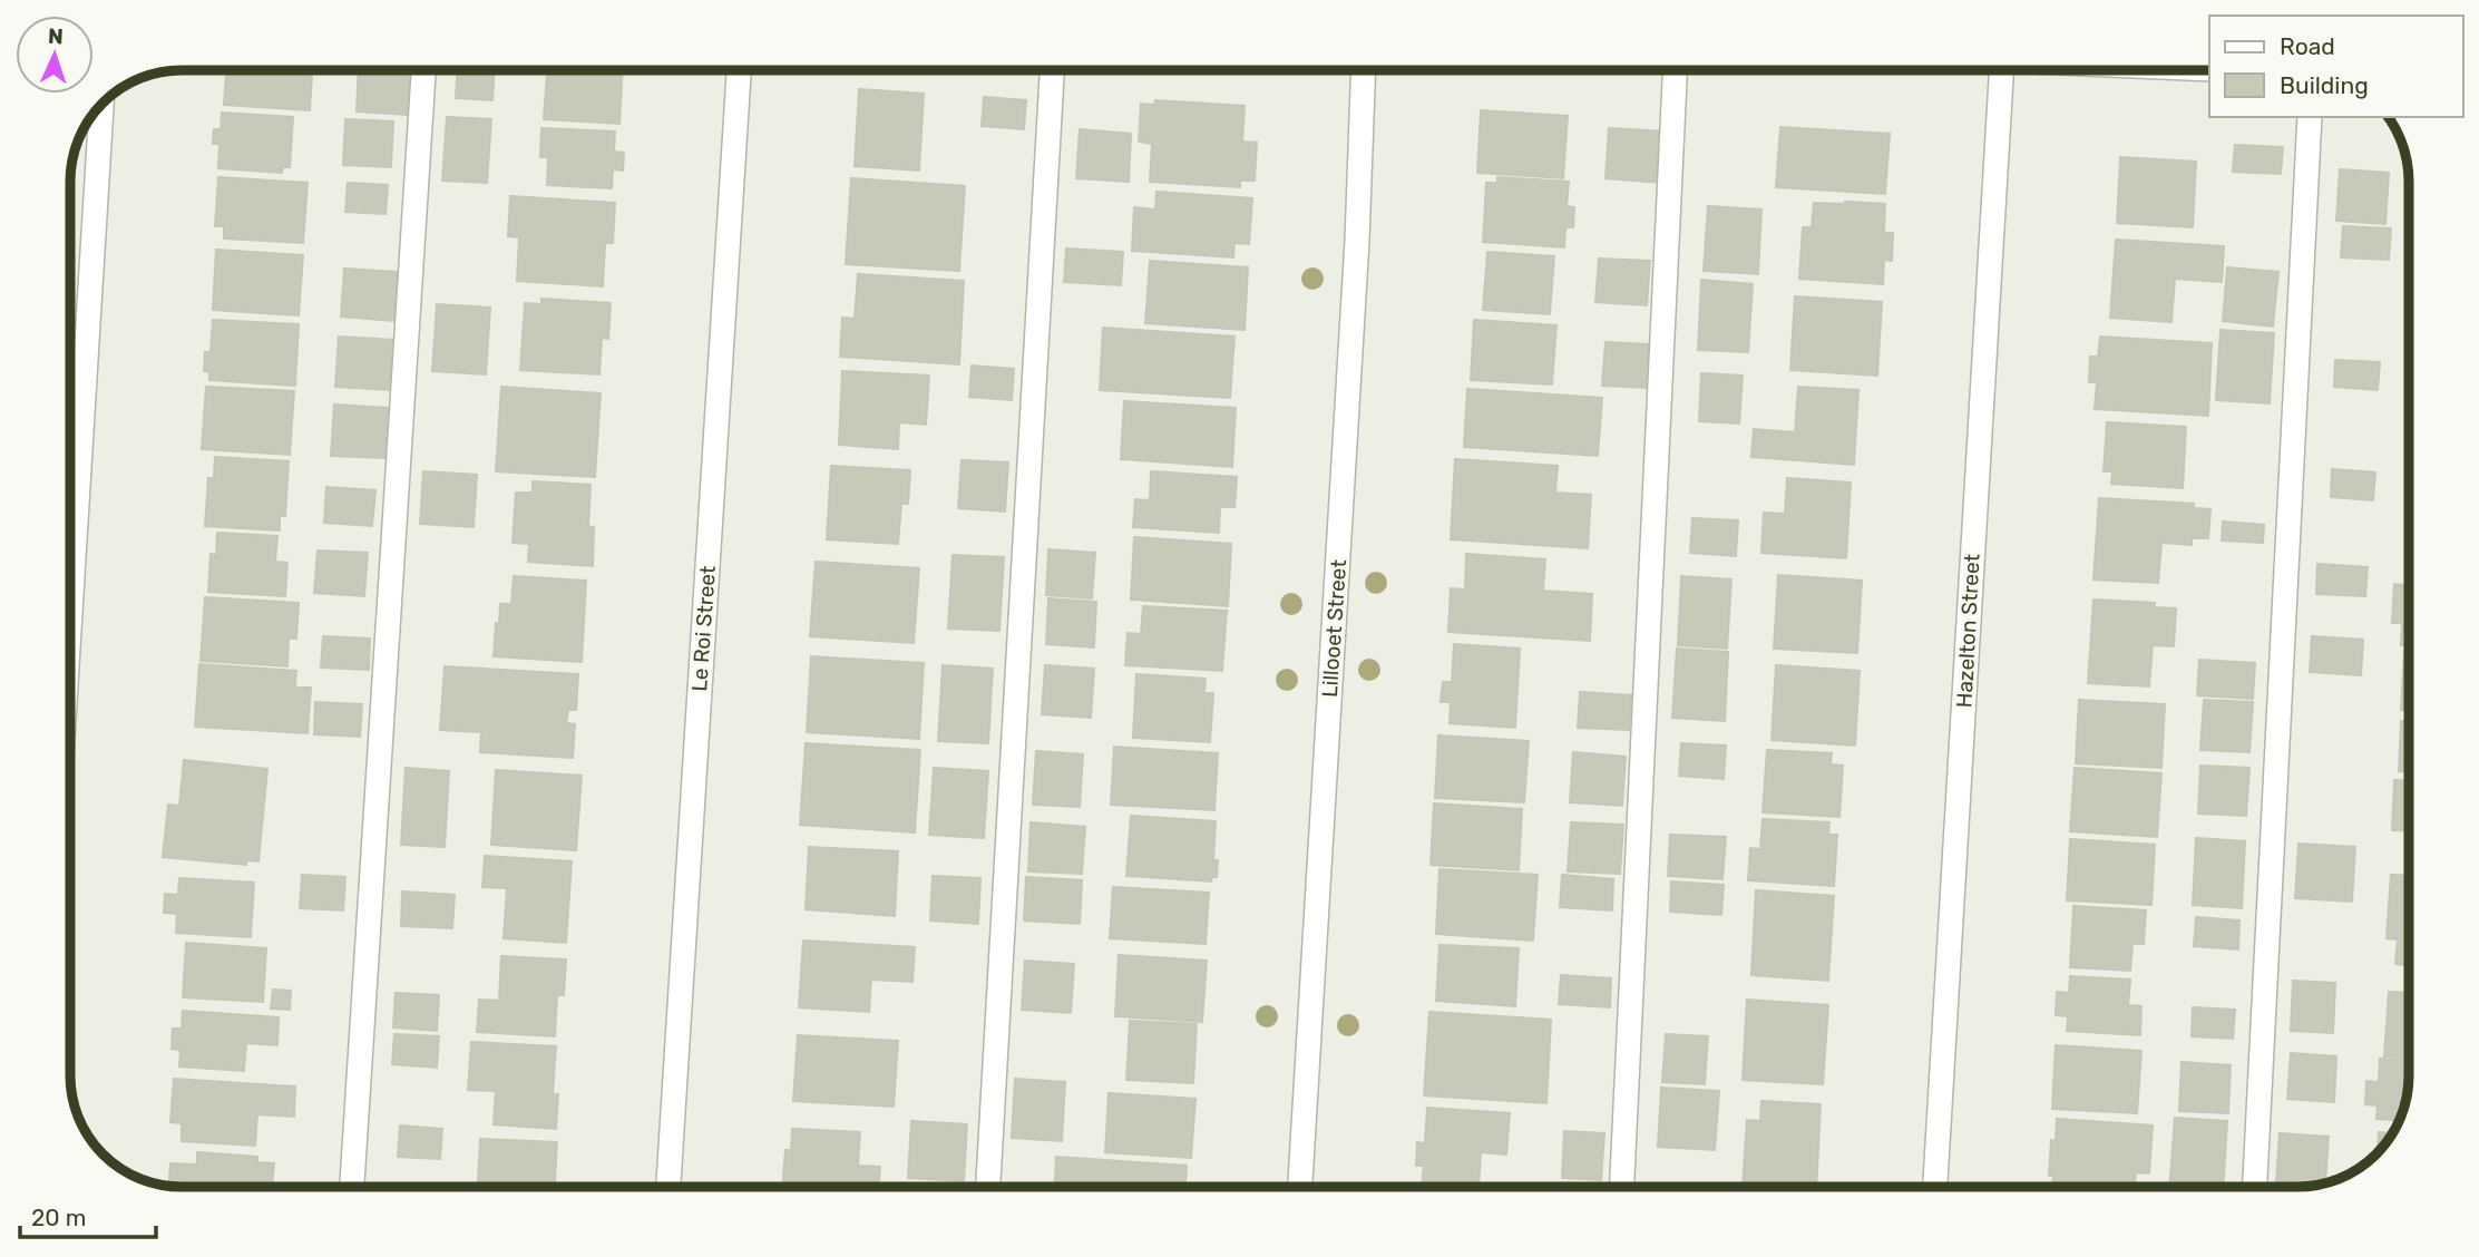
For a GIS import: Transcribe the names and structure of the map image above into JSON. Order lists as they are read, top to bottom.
{
  "streets": {
    "street": ["Le Roi Street", "Lillooet Street", "Hazelton Street"]
  },
  "legend": ["Road", "Building"],
  "scale_bar": "20 m",
  "north": "top"
}
